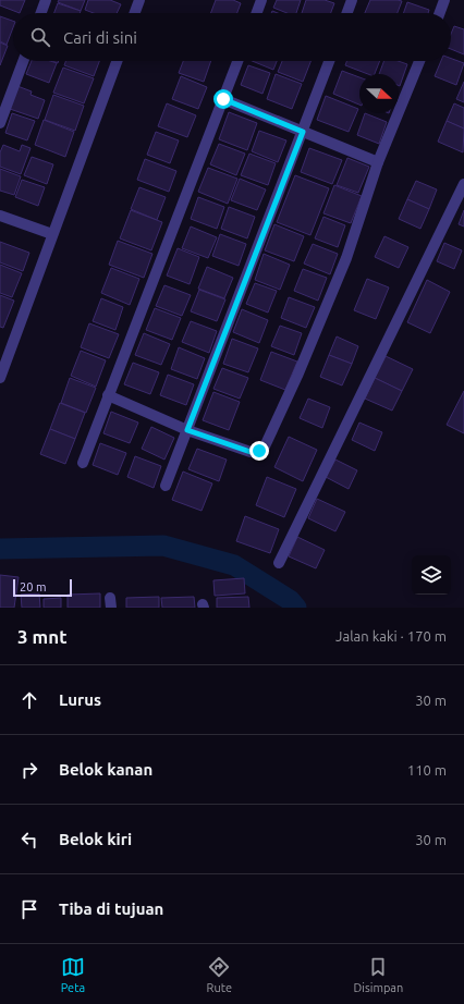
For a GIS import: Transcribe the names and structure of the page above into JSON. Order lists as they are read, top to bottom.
{
  "scale_bar": "20 m",
  "north": "right",
  "page": {
    "search": "Cari di sini",
    "scale": "20 m",
    "heading": ["3 mnt", "Jalan kaki · 170 m"],
    "list": [
      ["Lurus", "30 m"],
      ["Belok kanan", "110 m"],
      ["Belok kiri", "30 m"],
      "Tiba di tujuan"
    ],
    "nav": ["Peta", "Rute", "Disimpan"]
  }
}
